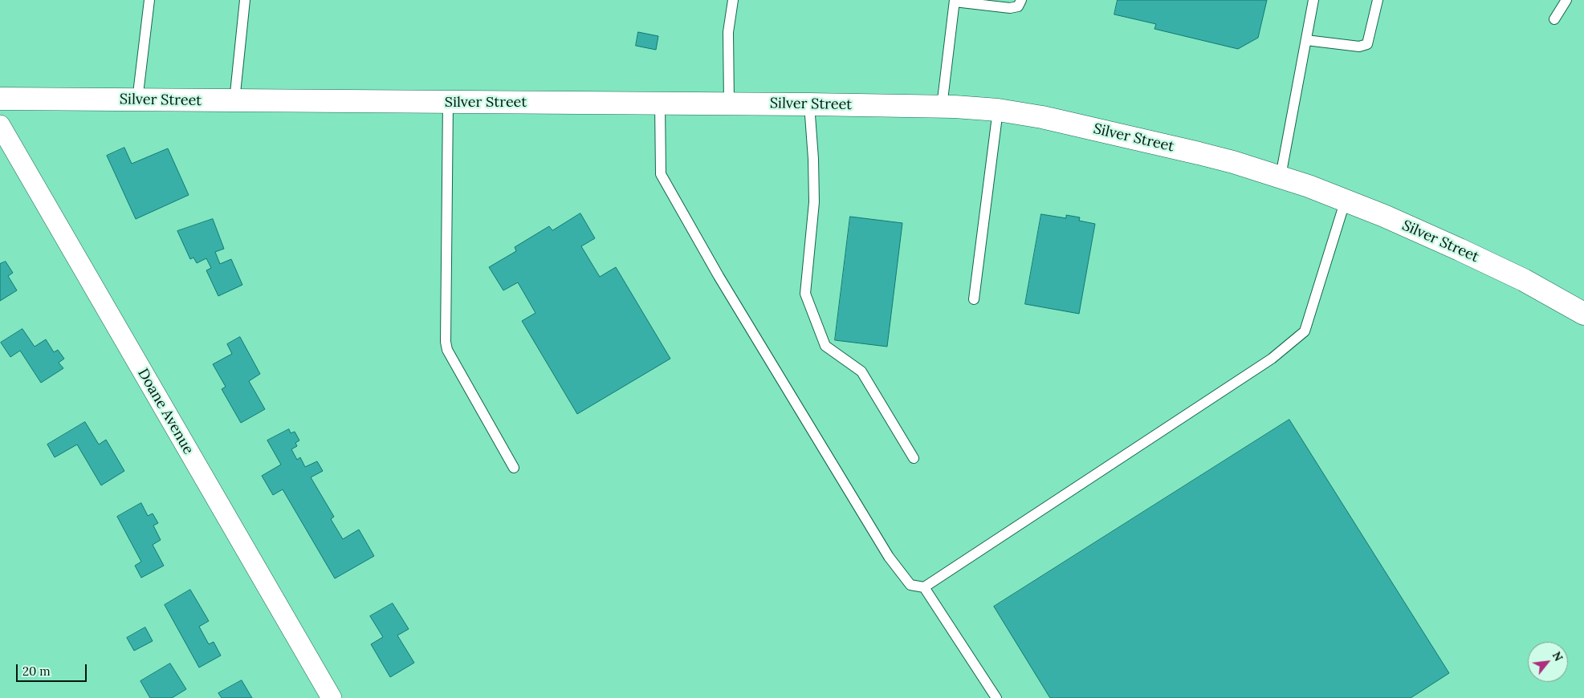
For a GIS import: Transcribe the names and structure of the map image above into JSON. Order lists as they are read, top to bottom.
{
  "streets": {
    "street": ["Silver Street", "Doane Avenue"]
  },
  "scale_bar": "20 m",
  "north": "top right"
}
